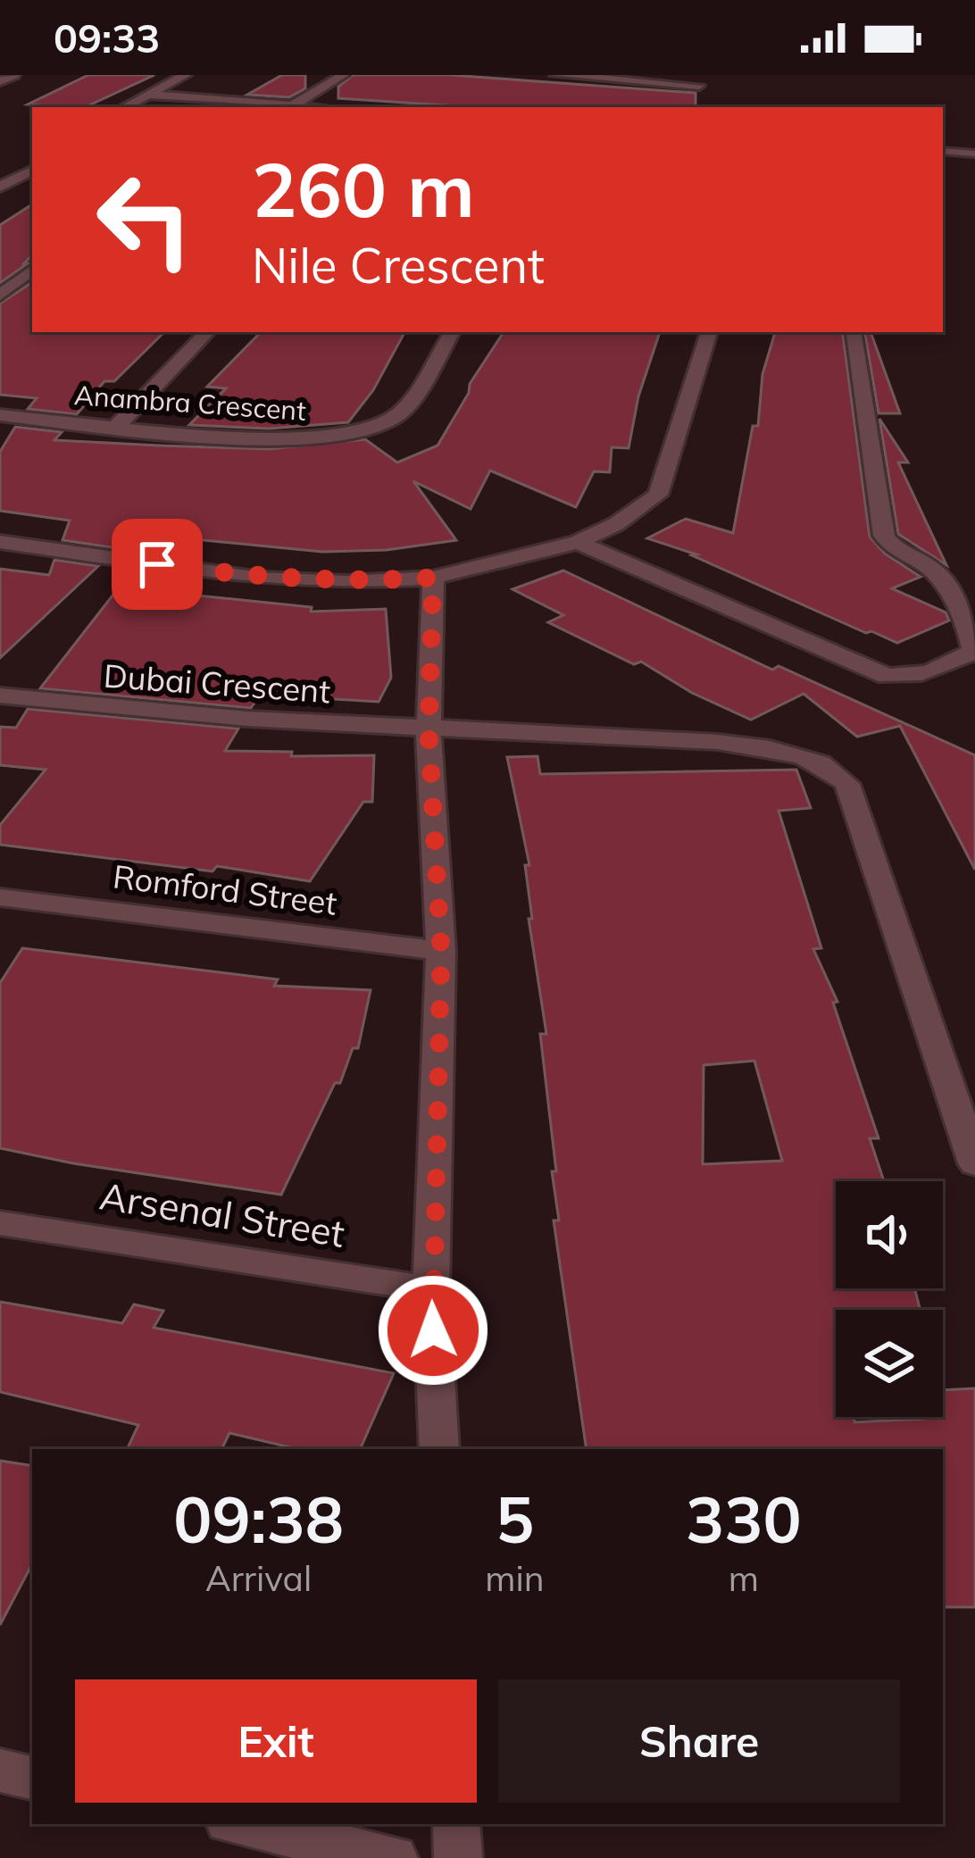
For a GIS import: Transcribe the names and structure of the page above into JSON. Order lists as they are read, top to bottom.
{
  "streets": {
    "street": [
      "Anambra Crescent",
      "Dubai Crescent",
      "Romford Street",
      "Arsenal Street"
    ]
  },
  "page": {
    "status": "09:33",
    "turn": ["260 m", "Nile Crescent"],
    "eta": [
      "09:38",
      "Arrival",
      "5",
      "min",
      "330",
      "m"
    ],
    "buttons": ["Exit", "Share"]
  }
}
